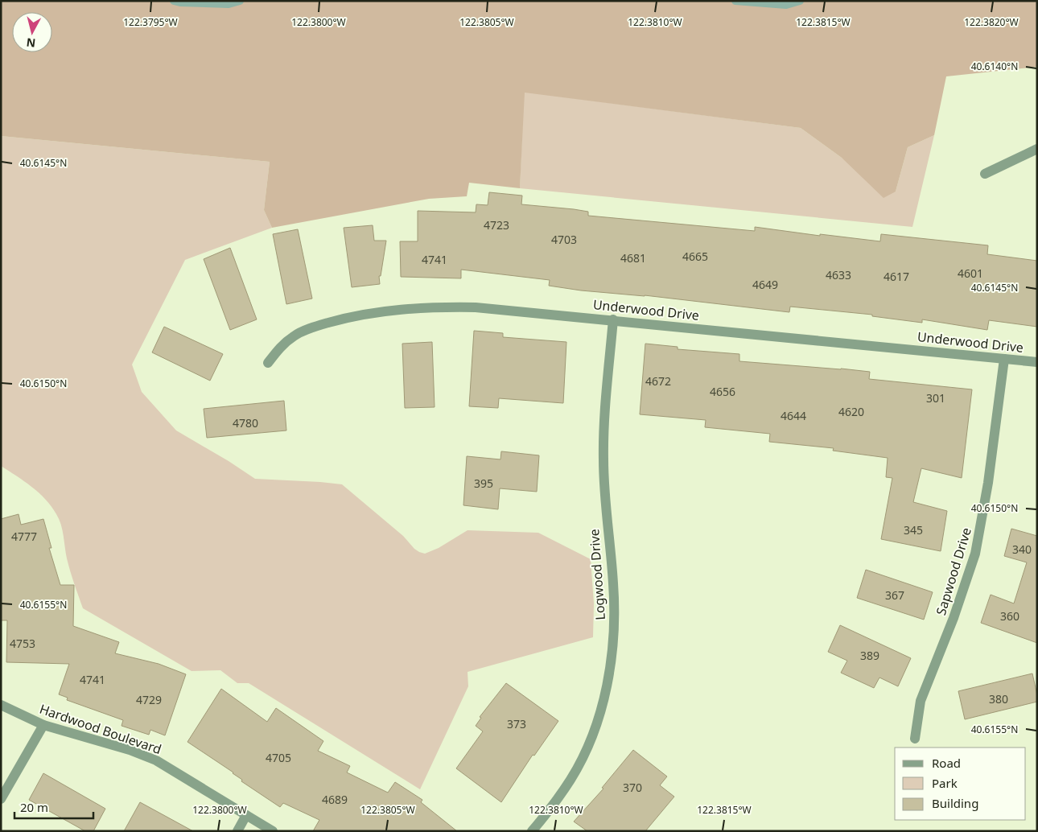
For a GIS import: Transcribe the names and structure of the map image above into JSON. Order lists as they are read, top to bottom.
{
  "streets": {
    "street": [
      "Underwood Drive",
      "Sapwood Drive",
      "Logwood Drive",
      "Hardwood Boulevard"
    ]
  },
  "crossings": [
    ["Underwood Drive", "Sapwood Drive"],
    ["Underwood Drive", "Logwood Drive"]
  ],
  "house_numbers": [
    "4723",
    "4703",
    "4665",
    "4681",
    "4741",
    "4601",
    "4633",
    "4617",
    "4649",
    "4672",
    "4656",
    "301",
    "4620",
    "4644",
    "4780",
    "395",
    "345",
    "4777",
    "340",
    "367",
    "360",
    "4753",
    "389",
    "4741",
    "380",
    "4729",
    "373",
    "4705",
    "370",
    "4689"
  ],
  "legend": ["Road", "Park", "Building"],
  "scale_bar": "20 m",
  "north": "bottom",
  "coordinates": [
    "122.3795°W",
    "122.3800°W",
    "122.3805°W",
    "122.3810°W",
    "122.3815°W",
    "122.3820°W",
    "40.6140°N",
    "40.6145°N",
    "40.6150°N",
    "40.6155°N"
  ]
}
